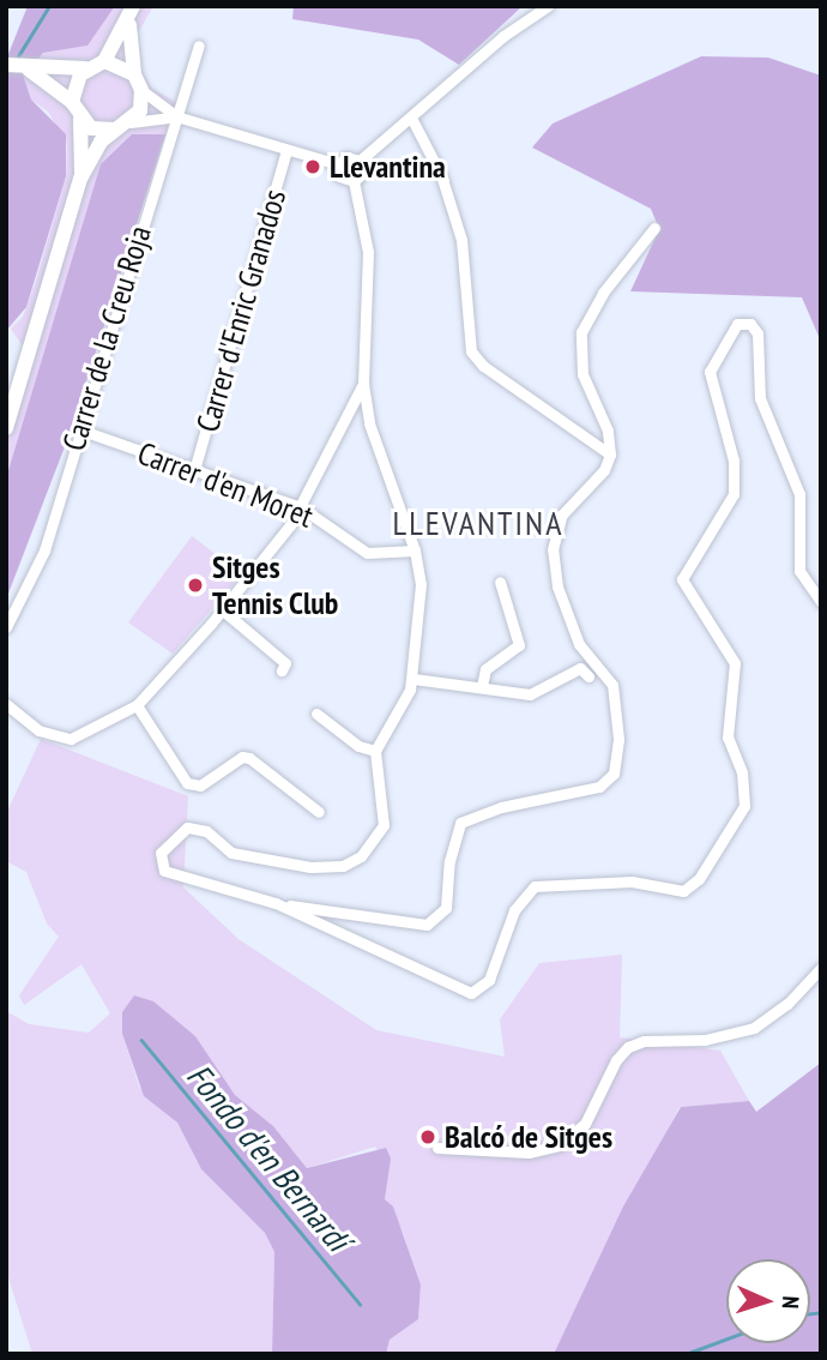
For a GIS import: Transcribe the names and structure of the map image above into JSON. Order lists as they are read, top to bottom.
{
  "streets": {
    "street": ["Carrer d'Enric Granados", "Carrer de la Creu Roja", "Carrer d'en Moret"]
  },
  "crossings": [
    ["Carrer d'Enric Granados", "Carrer d'en Moret"],
    ["Carrer de la Creu Roja", "Carrer d'en Moret"]
  ],
  "districts": ["LLEVANTINA"],
  "water": ["Fondo d'en Bernardí"],
  "places": ["Llevantina", "Sitges Tennis Club", "Balcó de Sitges"],
  "north": "right"
}
